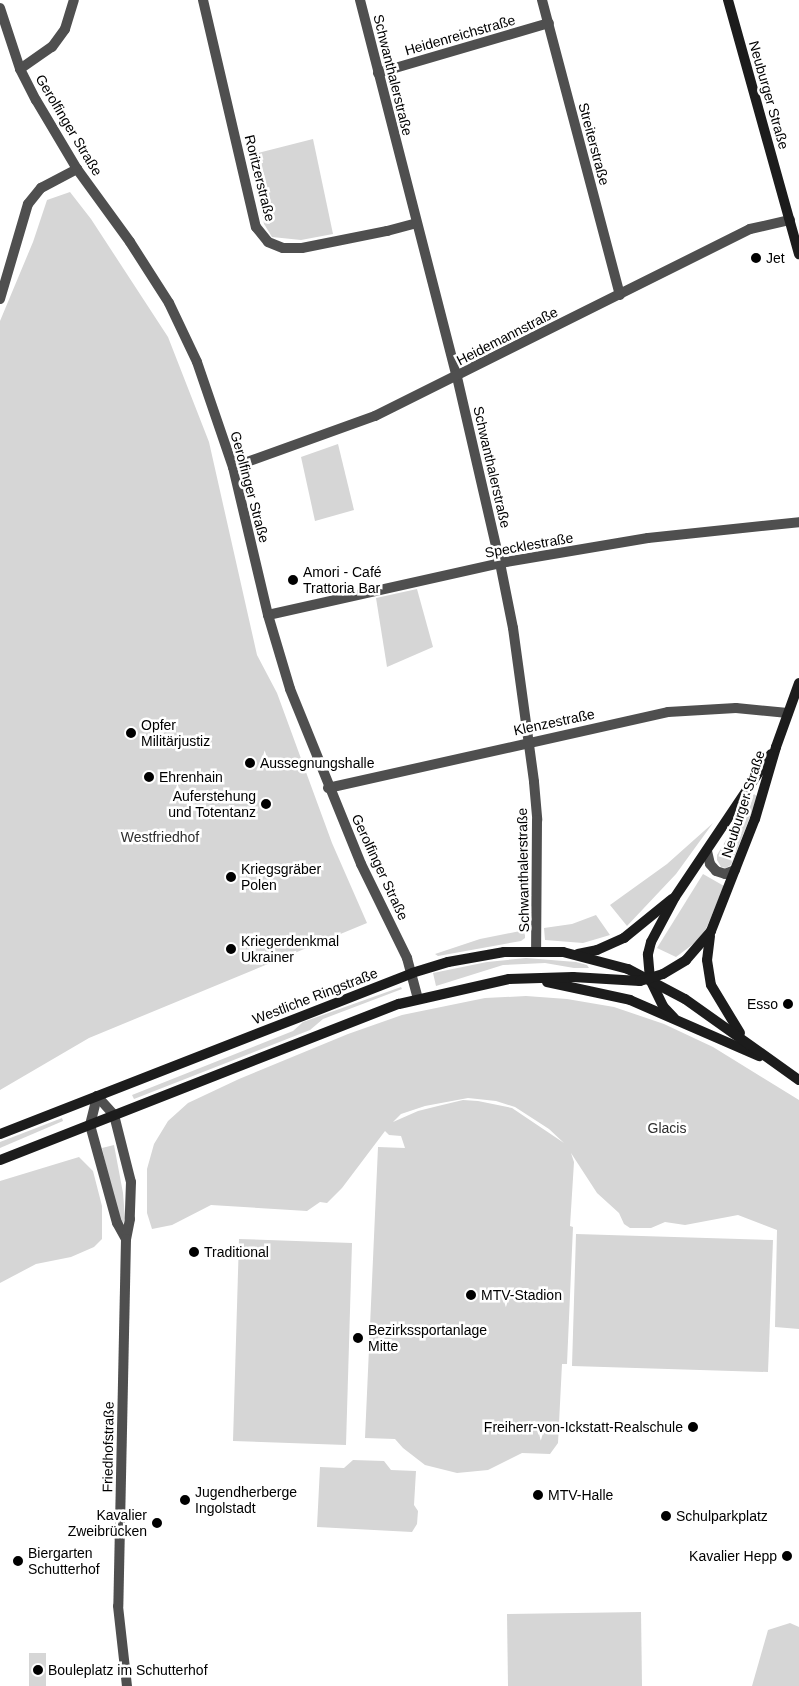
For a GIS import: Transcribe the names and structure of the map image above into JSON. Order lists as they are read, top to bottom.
{
  "streets": {
    "main road": ["Neuburger Straße", "Westliche Ringstraße"],
    "street": [
      "Heidenreichstraße",
      "Schwanthalerstraße",
      "Gerolfinger Straße",
      "Streiterstraße",
      "Roritzerstraße",
      "Heidemannstraße",
      "Specklestraße",
      "Klenzestraße",
      "Friedhofstraße"
    ]
  },
  "crossings": [
    ["Heidenreichstraße", "Schwanthalerstraße"],
    ["Heidenreichstraße", "Streiterstraße"],
    ["Schwanthalerstraße", "Roritzerstraße"],
    ["Schwanthalerstraße", "Heidemannstraße"],
    ["Schwanthalerstraße", "Specklestraße"],
    ["Schwanthalerstraße", "Klenzestraße"],
    ["Schwanthalerstraße", "Westliche Ringstraße"],
    ["Neuburger Straße", "Heidemannstraße"],
    ["Neuburger Straße", "Klenzestraße"],
    ["Neuburger Straße", "Westliche Ringstraße"],
    ["Gerolfinger Straße", "Heidemannstraße"],
    ["Gerolfinger Straße", "Specklestraße"],
    ["Gerolfinger Straße", "Klenzestraße"],
    ["Gerolfinger Straße", "Westliche Ringstraße"],
    ["Streiterstraße", "Heidemannstraße"],
    ["Westliche Ringstraße", "Friedhofstraße"]
  ],
  "parks": ["Westfriedhof", "Glacis"],
  "places": [
    "Jet",
    "Amori - Café Trattoria Bar",
    "Opfer Militärjustiz",
    "Aussegnungshalle",
    "Ehrenhain",
    "Auferstehung und Totentanz",
    "Kriegsgräber Polen",
    "Kriegerdenkmal Ukrainer",
    "Esso",
    "Traditional",
    "MTV-Stadion",
    "Bezirkssportanlage Mitte",
    "Freiherr-von-Ickstatt-Realschule",
    "MTV-Halle",
    "Jugendherberge Ingolstadt",
    "Schulparkplatz",
    "Kavalier Zweibrücken",
    "Kavalier Hepp",
    "Biergarten Schutterhof",
    "Bouleplatz im Schutterhof"
  ]
}
